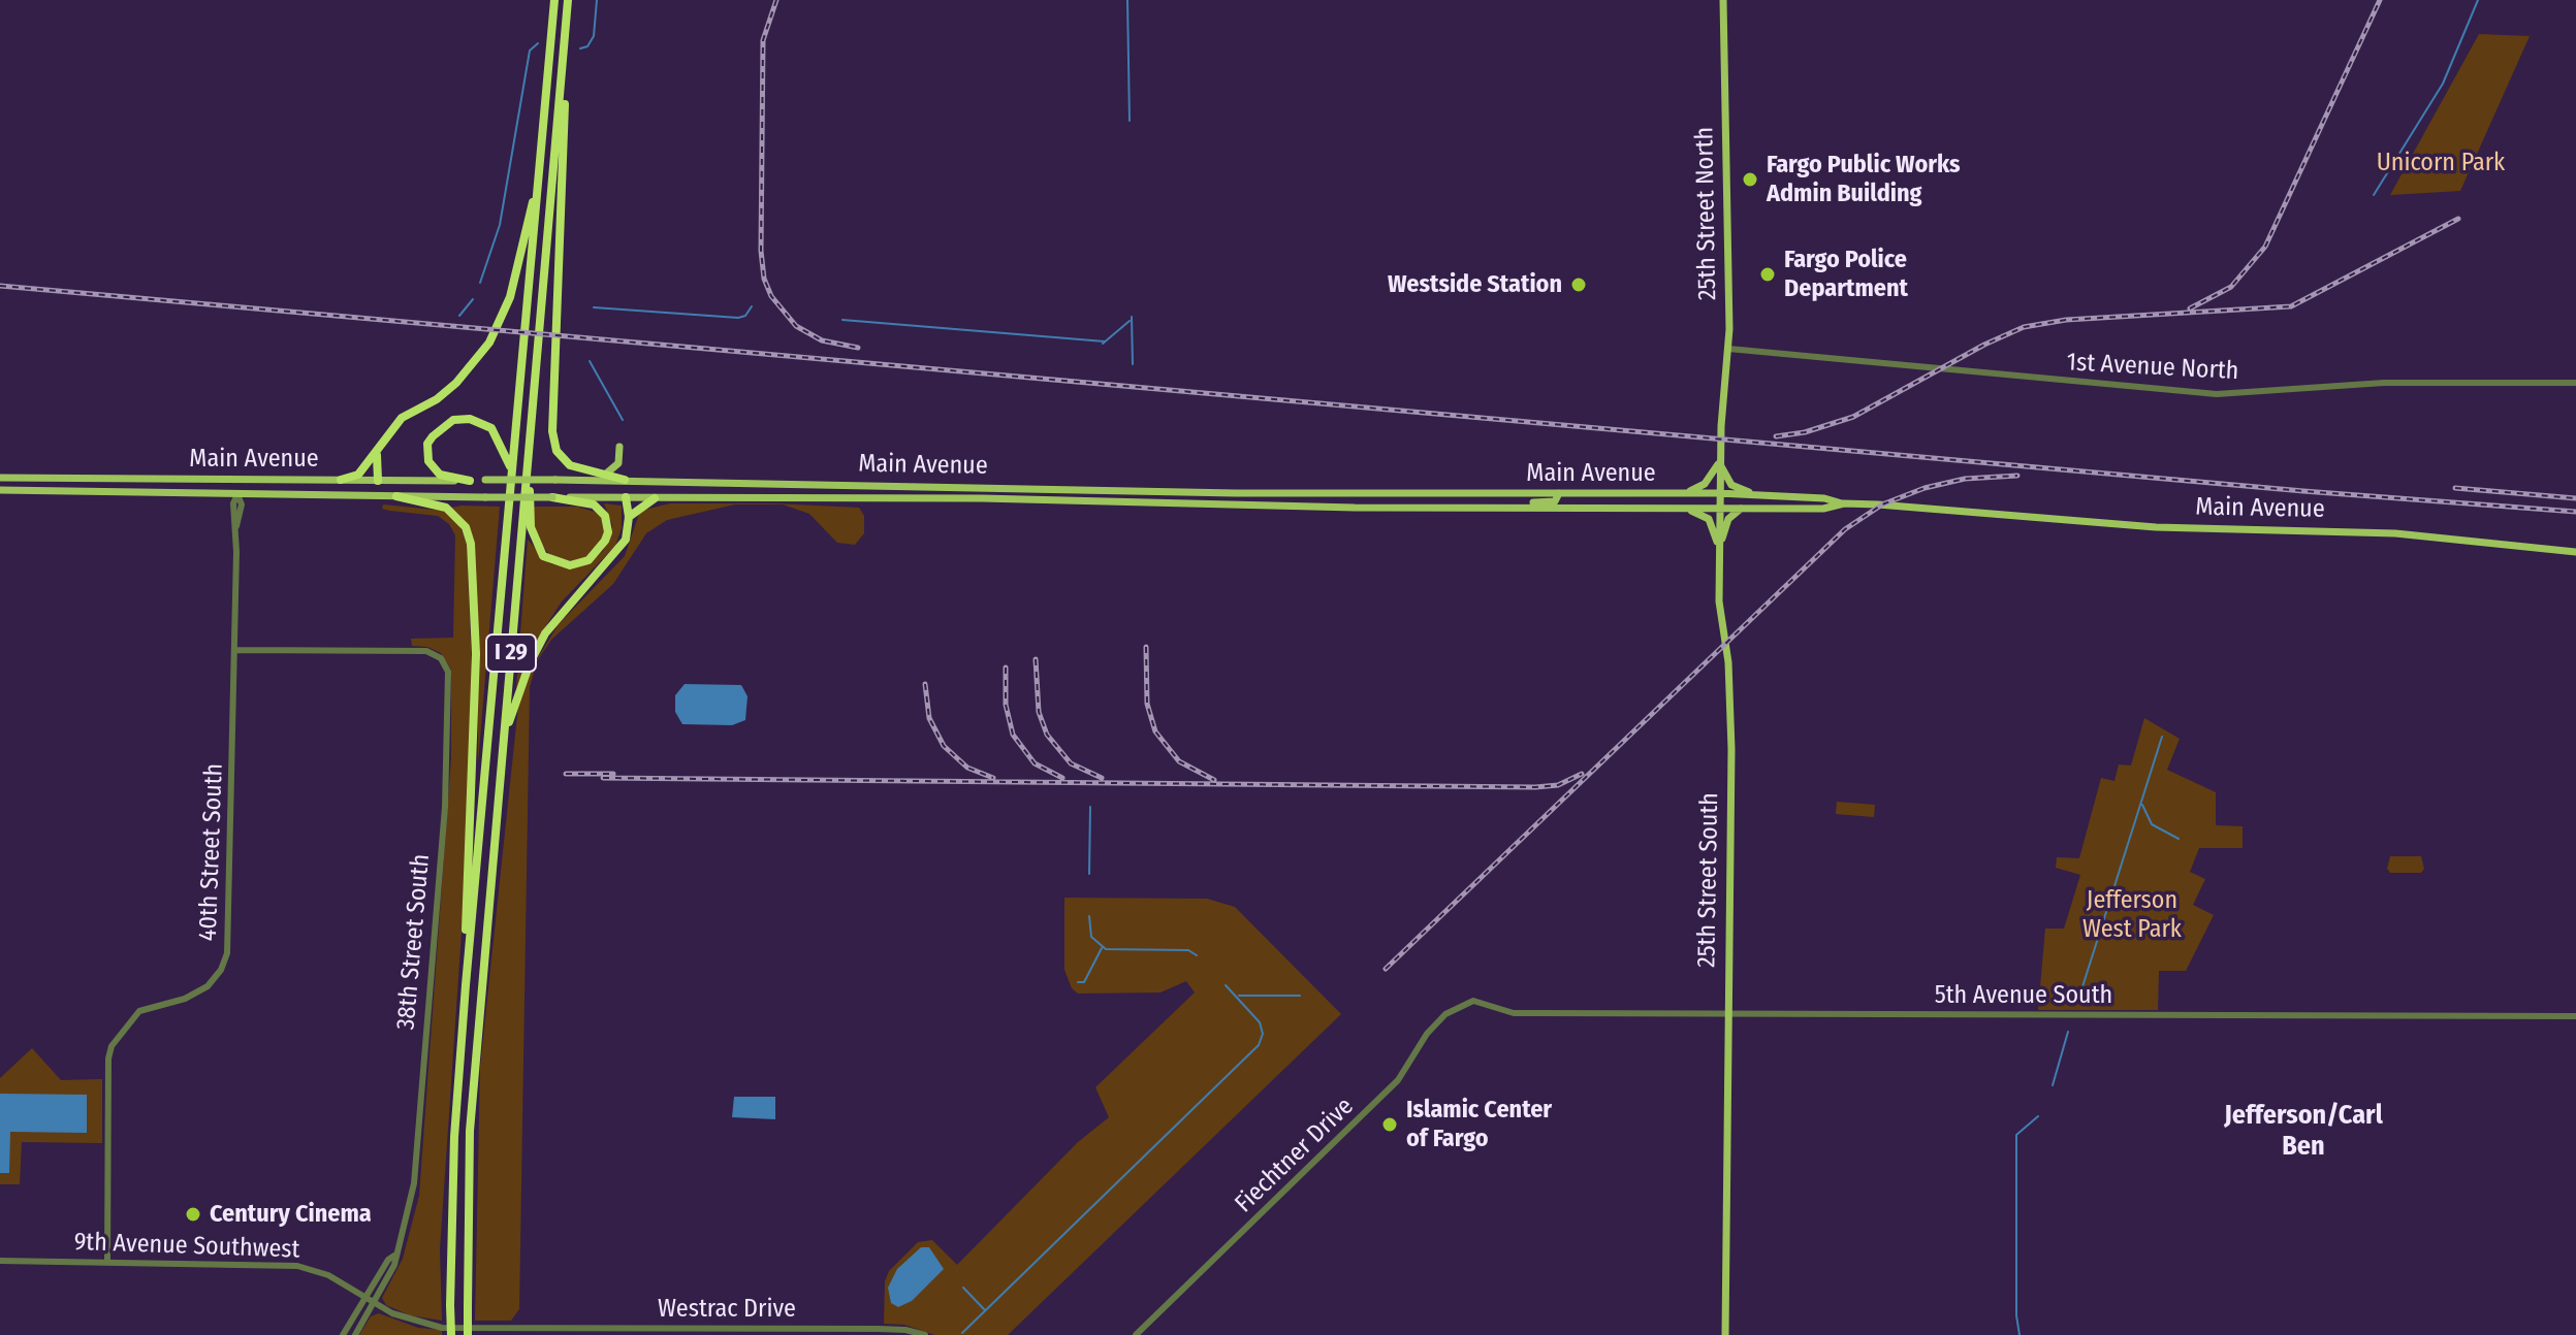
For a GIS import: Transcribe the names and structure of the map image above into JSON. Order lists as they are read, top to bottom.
{
  "streets": {
    "highway": ["I 29"],
    "main road": ["25th Street North", "Main Avenue", "25th Street South"],
    "street": [
      "1st Avenue North",
      "40th Street South",
      "38th Street South",
      "5th Avenue South",
      "Fiechtner Drive",
      "9th Avenue Southwest",
      "Westrac Drive"
    ]
  },
  "crossings": [
    ["25th Street North", "1st Avenue North"],
    ["25th Street North", "25th Street South"],
    ["Main Avenue", "40th Street South"],
    ["Main Avenue", "25th Street South"],
    ["40th Street South", "38th Street South"],
    ["40th Street South", "9th Avenue Southwest"],
    ["25th Street South", "5th Avenue South"],
    ["38th Street South", "9th Avenue Southwest"],
    ["38th Street South", "Westrac Drive"],
    ["5th Avenue South", "Fiechtner Drive"],
    ["9th Avenue Southwest", "Westrac Drive"]
  ],
  "districts": ["Jefferson/Carl Ben"],
  "parks": ["Unicorn Park", "Jefferson West Park"],
  "places": [
    "Fargo Public Works Admin Building",
    "Fargo Police Department",
    "Westside Station",
    "Islamic Center of Fargo",
    "Century Cinema"
  ]
}
